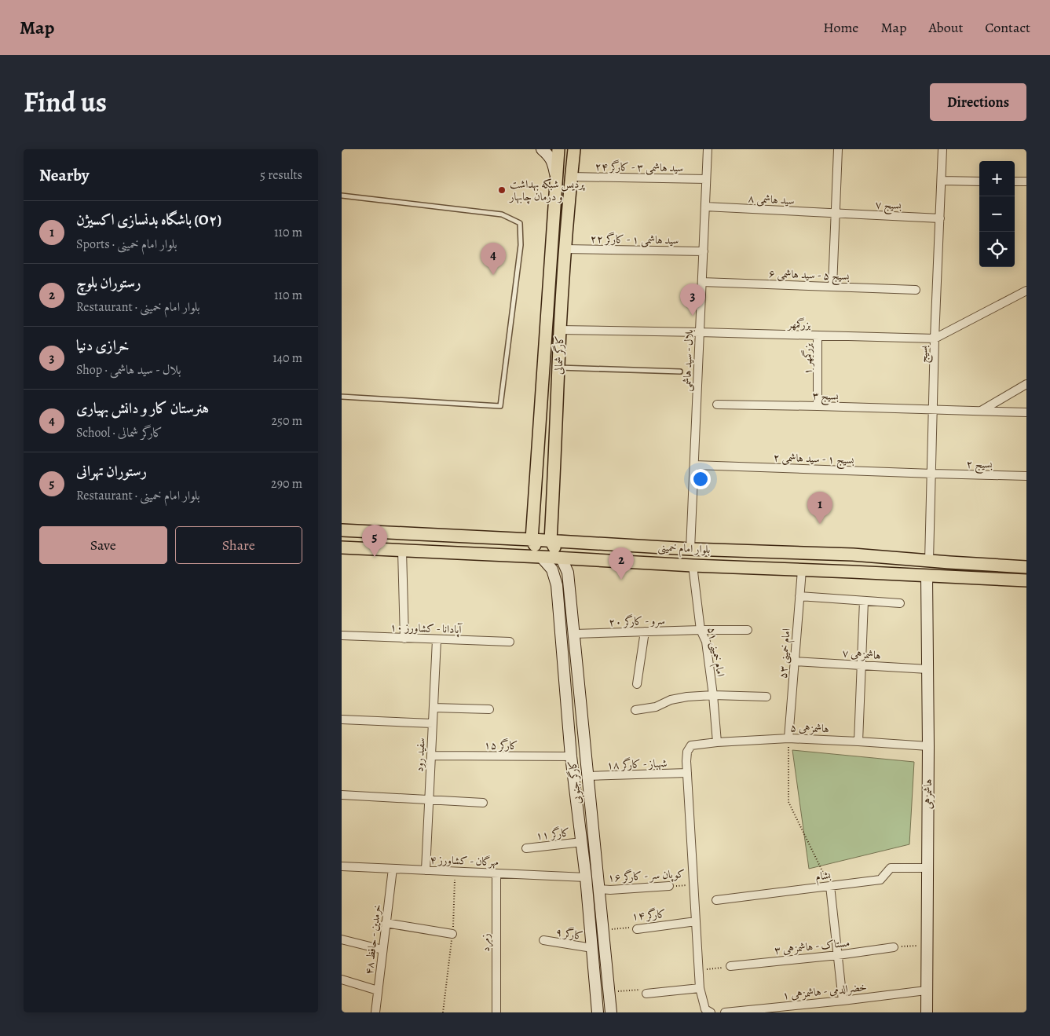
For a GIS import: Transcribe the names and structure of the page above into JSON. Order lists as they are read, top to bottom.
{
  "streets": {
    "main road": [
      "کارگر شمالی",
      "بلوار امام خمینی",
      "کارگر جنوبی",
      "هاشمزهی"
    ],
    "street": [
      "سید هاشمی ۳ - کارگر ۲۴",
      "سید هاشمی ۸",
      "بسیج ۷",
      "سید هاشمی ۱ - کارگر ۲۲",
      "بسیج ۵ - سید هاشمی ۶",
      "بزرگمهر",
      "بسیج",
      "بزرگمهر ۱",
      "بلال - سید هاشمی",
      "بسیج ۳",
      "بسیج ۱ - سید هاشمی ۲",
      "بسیج ۲",
      "سرو - کارگر ۲۰",
      "آپادانا - کشاورز ۱۰",
      "امام خمینی ۵۱",
      "امام خمینی ۵۳",
      "هاشمزهی ۷",
      "هاشمزهی ۵",
      "کارگر ۱۵",
      "سفید رود",
      "شهباز - کارگر ۱۸",
      "کارگر ۱۱",
      "مهرگان - کشاورز ۴",
      "کوپان سر - کارگر ۱۶",
      "بشام",
      "کارگر ۱۴",
      "کارگر ۹",
      "خرمدین - حافظ ۴۸",
      "زمرد",
      "مستاک - هاشمزهی ۳",
      "خضرالدمی - هاشمزهی ۱"
    ]
  },
  "crossings": [
    ["سید هاشمی ۳ - کارگر ۲۴", "کارگر شمالی"],
    ["سید هاشمی ۳ - کارگر ۲۴", "بلال - سید هاشمی"],
    ["سید هاشمی ۸", "بسیج ۷"],
    ["سید هاشمی ۸", "بلال - سید هاشمی"],
    ["بسیج ۷", "بسیج"],
    ["سید هاشمی ۱ - کارگر ۲۲", "کارگر شمالی"],
    ["سید هاشمی ۱ - کارگر ۲۲", "بلال - سید هاشمی"],
    ["بسیج ۵ - سید هاشمی ۶", "بلال - سید هاشمی"],
    ["بزرگمهر", "بسیج"],
    ["بزرگمهر", "کارگر شمالی"],
    ["بزرگمهر", "بزرگمهر ۱"],
    ["بزرگمهر", "بلال - سید هاشمی"],
    ["بسیج", "بسیج ۳"],
    ["بسیج", "بسیج ۱ - سید هاشمی ۲"],
    ["بسیج", "بسیج ۲"],
    ["بسیج", "بلوار امام خمینی"],
    ["کارگر شمالی", "بلوار امام خمینی"],
    ["بزرگمهر ۱", "بسیج ۳"],
    ["بلال - سید هاشمی", "بسیج ۱ - سید هاشمی ۲"],
    ["بلال - سید هاشمی", "بلوار امام خمینی"],
    ["بسیج ۱ - سید هاشمی ۲", "بسیج ۲"],
    ["بلوار امام خمینی", "امام خمینی ۵۱"],
    ["بلوار امام خمینی", "امام خمینی ۵۳"],
    ["بلوار امام خمینی", "کارگر جنوبی"],
    ["بلوار امام خمینی", "هاشمزهی"],
    ["سرو - کارگر ۲۰", "امام خمینی ۵۱"],
    ["سرو - کارگر ۲۰", "کارگر جنوبی"],
    ["آپادانا - کشاورز ۱۰", "سفید رود"],
    ["امام خمینی ۵۱", "هاشمزهی ۵"],
    ["امام خمینی ۵۳", "هاشمزهی ۷"],
    ["امام خمینی ۵۳", "هاشمزهی ۵"],
    ["هاشمزهی ۷", "هاشمزهی"],
    ["هاشمزهی ۵", "شهباز - کارگر ۱۸"],
    ["هاشمزهی ۵", "هاشمزهی"],
    ["کارگر ۱۵", "سفید رود"],
    ["کارگر ۱۵", "کارگر جنوبی"],
    ["سفید رود", "مهرگان - کشاورز ۴"],
    ["شهباز - کارگر ۱۸", "کارگر جنوبی"],
    ["کارگر جنوبی", "کارگر ۱۱"],
    ["کارگر جنوبی", "مهرگان - کشاورز ۴"],
    ["کارگر جنوبی", "کوپان سر - کارگر ۱۶"],
    ["کارگر جنوبی", "کارگر ۱۴"],
    ["کارگر جنوبی", "کارگر ۹"],
    ["هاشمزهی", "بشام"],
    ["هاشمزهی", "خضرالدمی - هاشمزهی ۱"],
    ["مهرگان - کشاورز ۴", "خرمدین - حافظ ۴۸"],
    ["مهرگان - کشاورز ۴", "زمرد"]
  ],
  "places": ["پردیس شبکه بهداشت و درمان چابهار"],
  "page": {
    "header": "Map",
    "nav": [
      "Home",
      "Map",
      "About",
      "Contact"
    ],
    "title": "Find us",
    "buttons": [
      "Directions",
      ["Save", "Share"]
    ],
    "heading": ["Nearby", "5 results"],
    "map_buttons": ["+", "−"],
    "list": [
      {
        "mark": "1",
        "name": "باشگاه بدنسازی اکسیژن (O۲)",
        "note": "Sports · بلوار امام خمینی",
        "value": "110 m"
      },
      {
        "mark": "2",
        "name": "رستوران بلوچ",
        "note": "Restaurant · بلوار امام خمینی",
        "value": "110 m"
      },
      {
        "mark": "3",
        "name": "خرازی دنیا",
        "note": "Shop · بلال - سید هاشمی",
        "value": "140 m"
      },
      {
        "mark": "4",
        "name": "هنرستان کار و دانش بهیاری",
        "note": "School · کارگر شمالی",
        "value": "250 m"
      },
      {
        "mark": "5",
        "name": "رستوران تهرانی",
        "note": "Restaurant · بلوار امام خمینی",
        "value": "290 m"
      }
    ],
    "pins": [
      "4",
      "3",
      "1",
      "5",
      "2"
    ]
  }
}
